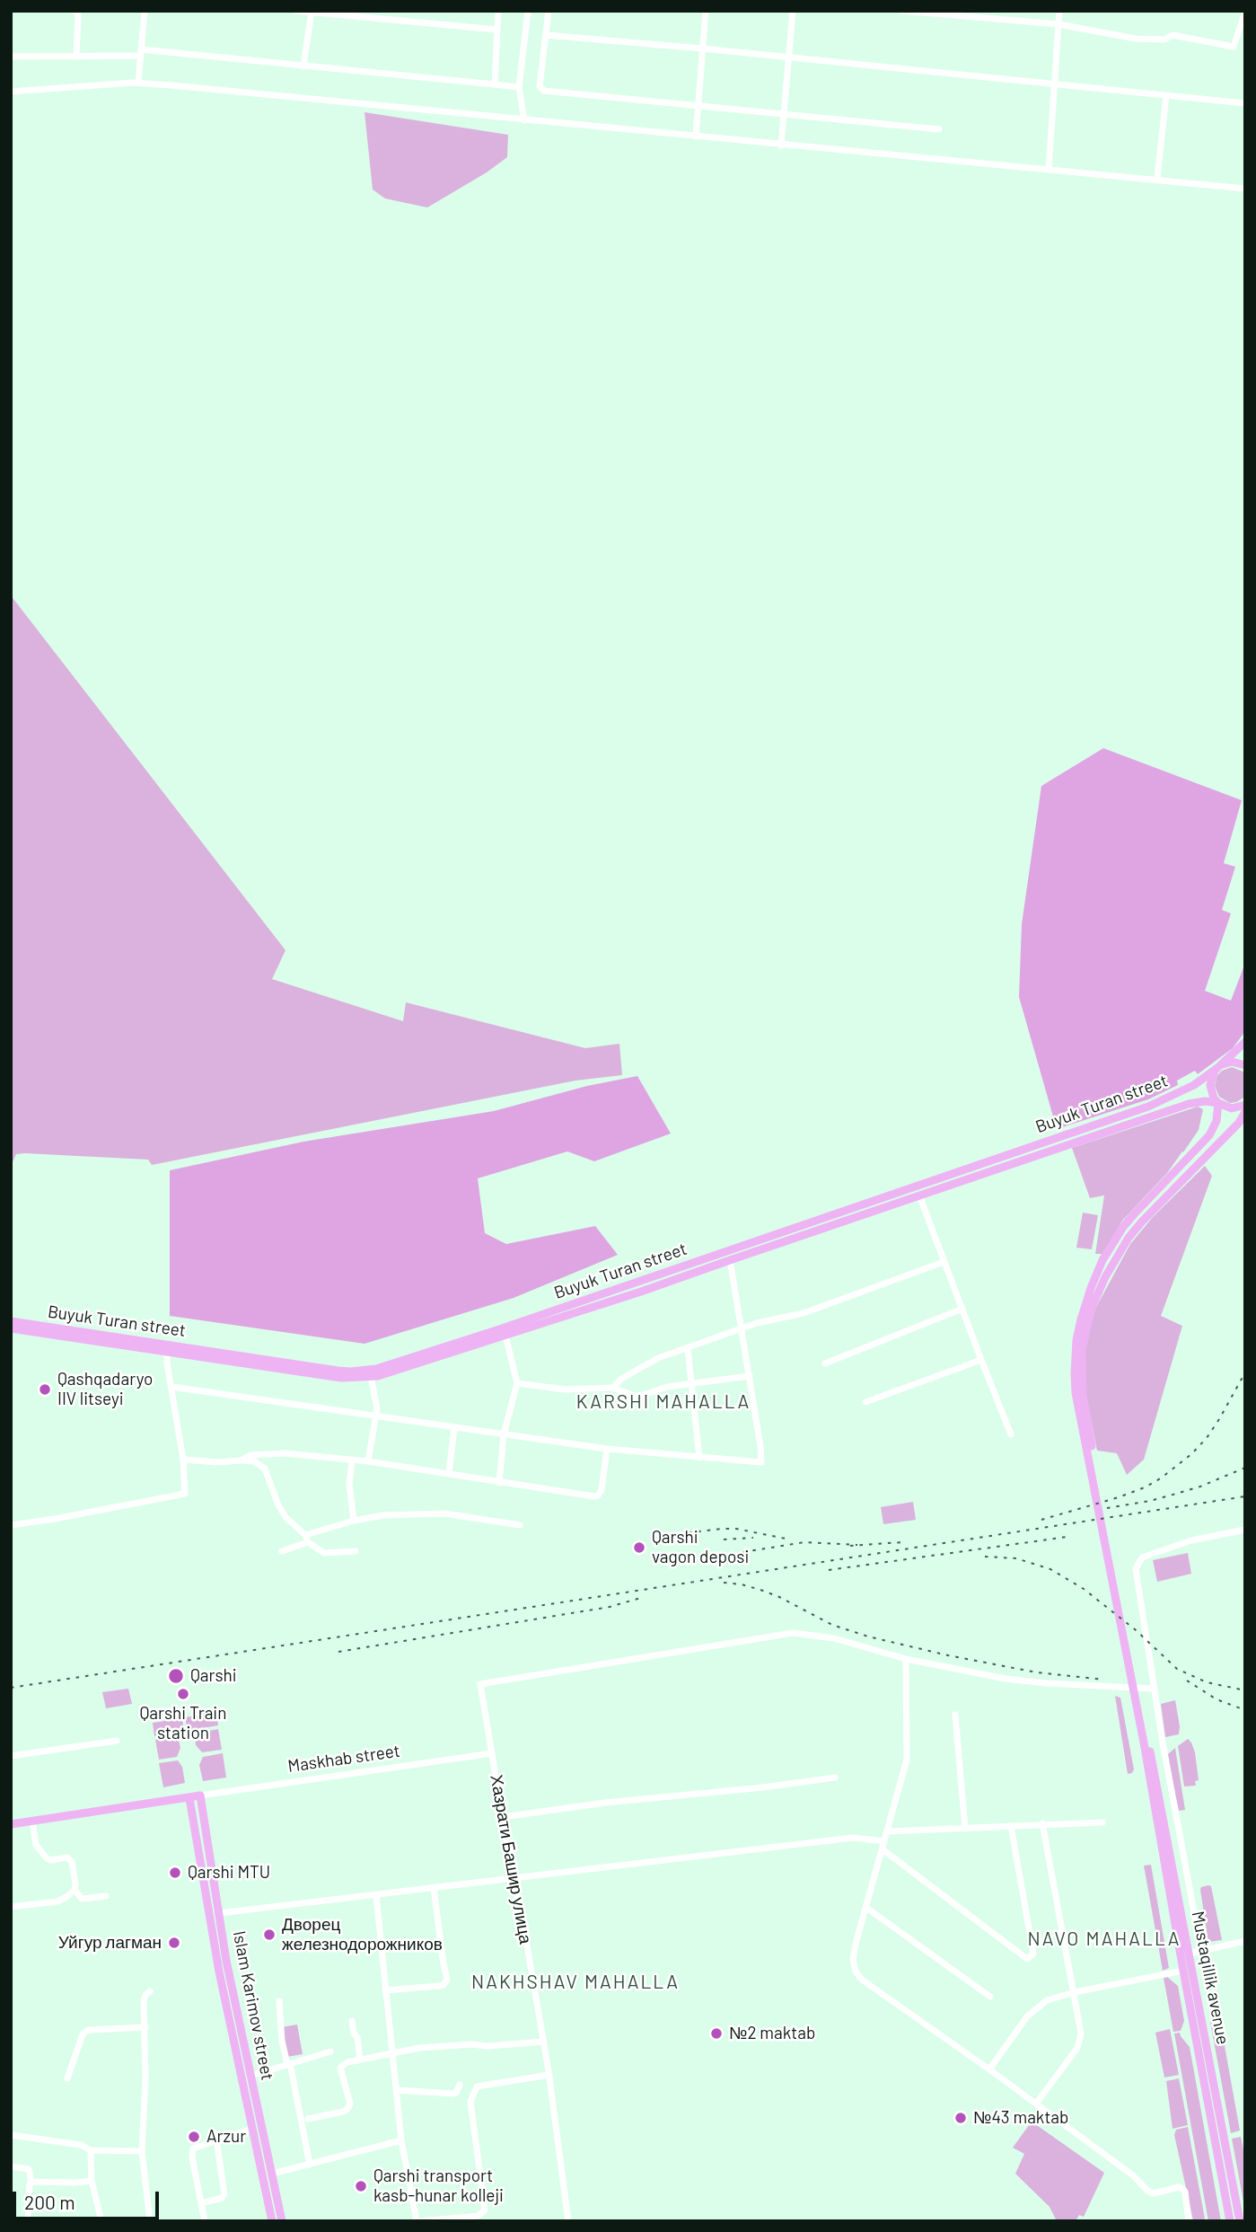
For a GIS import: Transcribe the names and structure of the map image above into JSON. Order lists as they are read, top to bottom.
{
  "streets": {
    "main road": ["Buyuk Turan street", "Mustaqillik avenue", "Islam Karimov street"],
    "street": ["Maskhab street", "Хазрати Башир улица"]
  },
  "crossings": [
    ["Maskhab street", "Хазрати Башир улица"],
    ["Maskhab street", "Islam Karimov street"]
  ],
  "districts": ["KARSHI MAHALLA", "NAVO MAHALLA", "NAKHSHAV MAHALLA"],
  "places": [
    "Qashqadaryo IIV litseyi",
    "Qarshi vagon deposi",
    "Qarshi",
    "Qarshi Train station",
    "Qarshi MTU",
    "Дворец железнодорожников",
    "Уйгур лагман",
    "№2 maktab",
    "№43 maktab",
    "Arzur",
    "Qarshi transport kasb-hunar kolleji"
  ],
  "scale_bar": "200 m"
}
